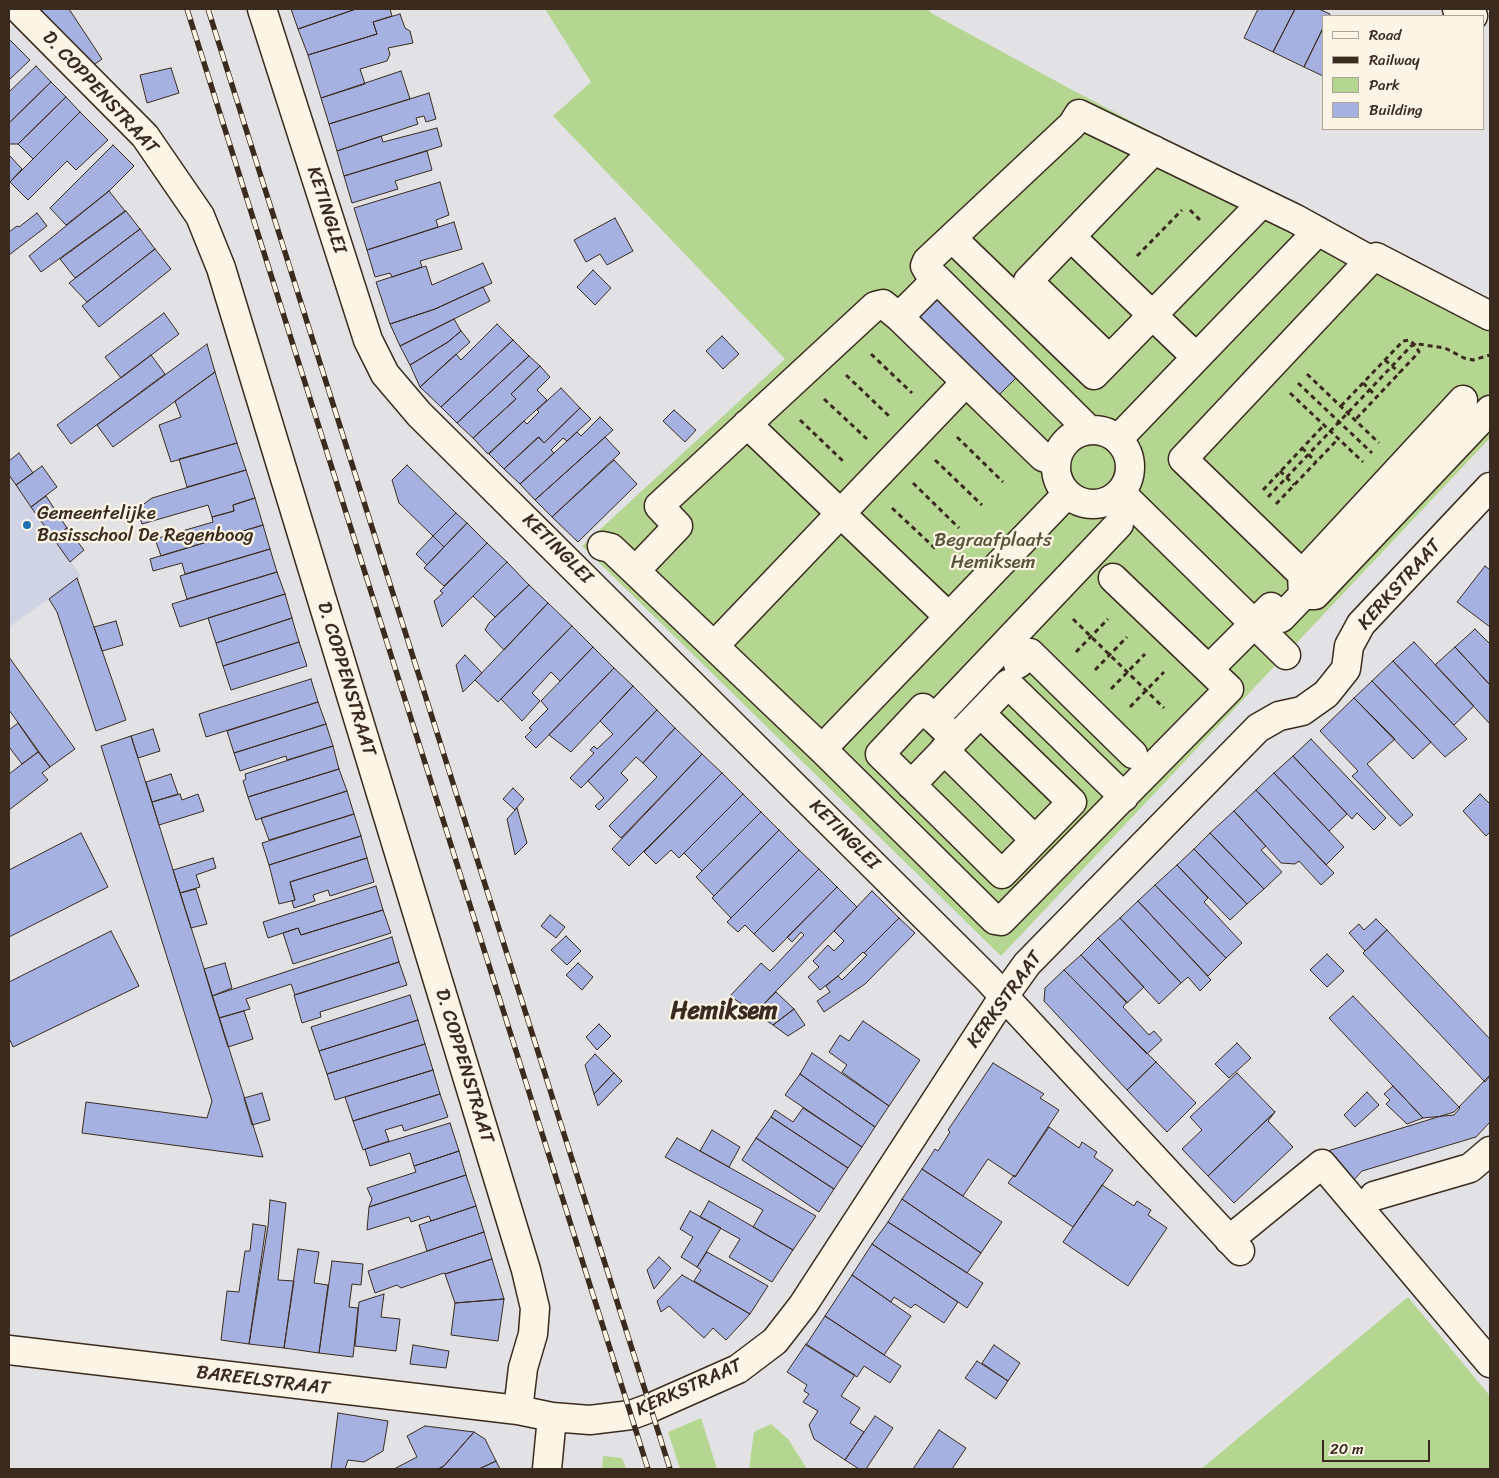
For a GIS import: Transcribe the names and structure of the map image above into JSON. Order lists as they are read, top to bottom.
{
  "streets": {
    "street": [
      "D. COPPENSTRAAT",
      "KETINGLEI",
      "KERKSTRAAT",
      "BAREELSTRAAT"
    ]
  },
  "crossings": [
    ["D. COPPENSTRAAT", "KERKSTRAAT"],
    ["D. COPPENSTRAAT", "BAREELSTRAAT"],
    ["KETINGLEI", "KERKSTRAAT"],
    ["KERKSTRAAT", "BAREELSTRAAT"]
  ],
  "districts": ["Hemiksem"],
  "parks": ["Begraafplaats Hemiksem"],
  "places": ["Gemeentelijke Basisschool De Regenboog"],
  "legend": [
    "Road",
    "Railway",
    "Park",
    "Building"
  ],
  "scale_bar": "20 m"
}
